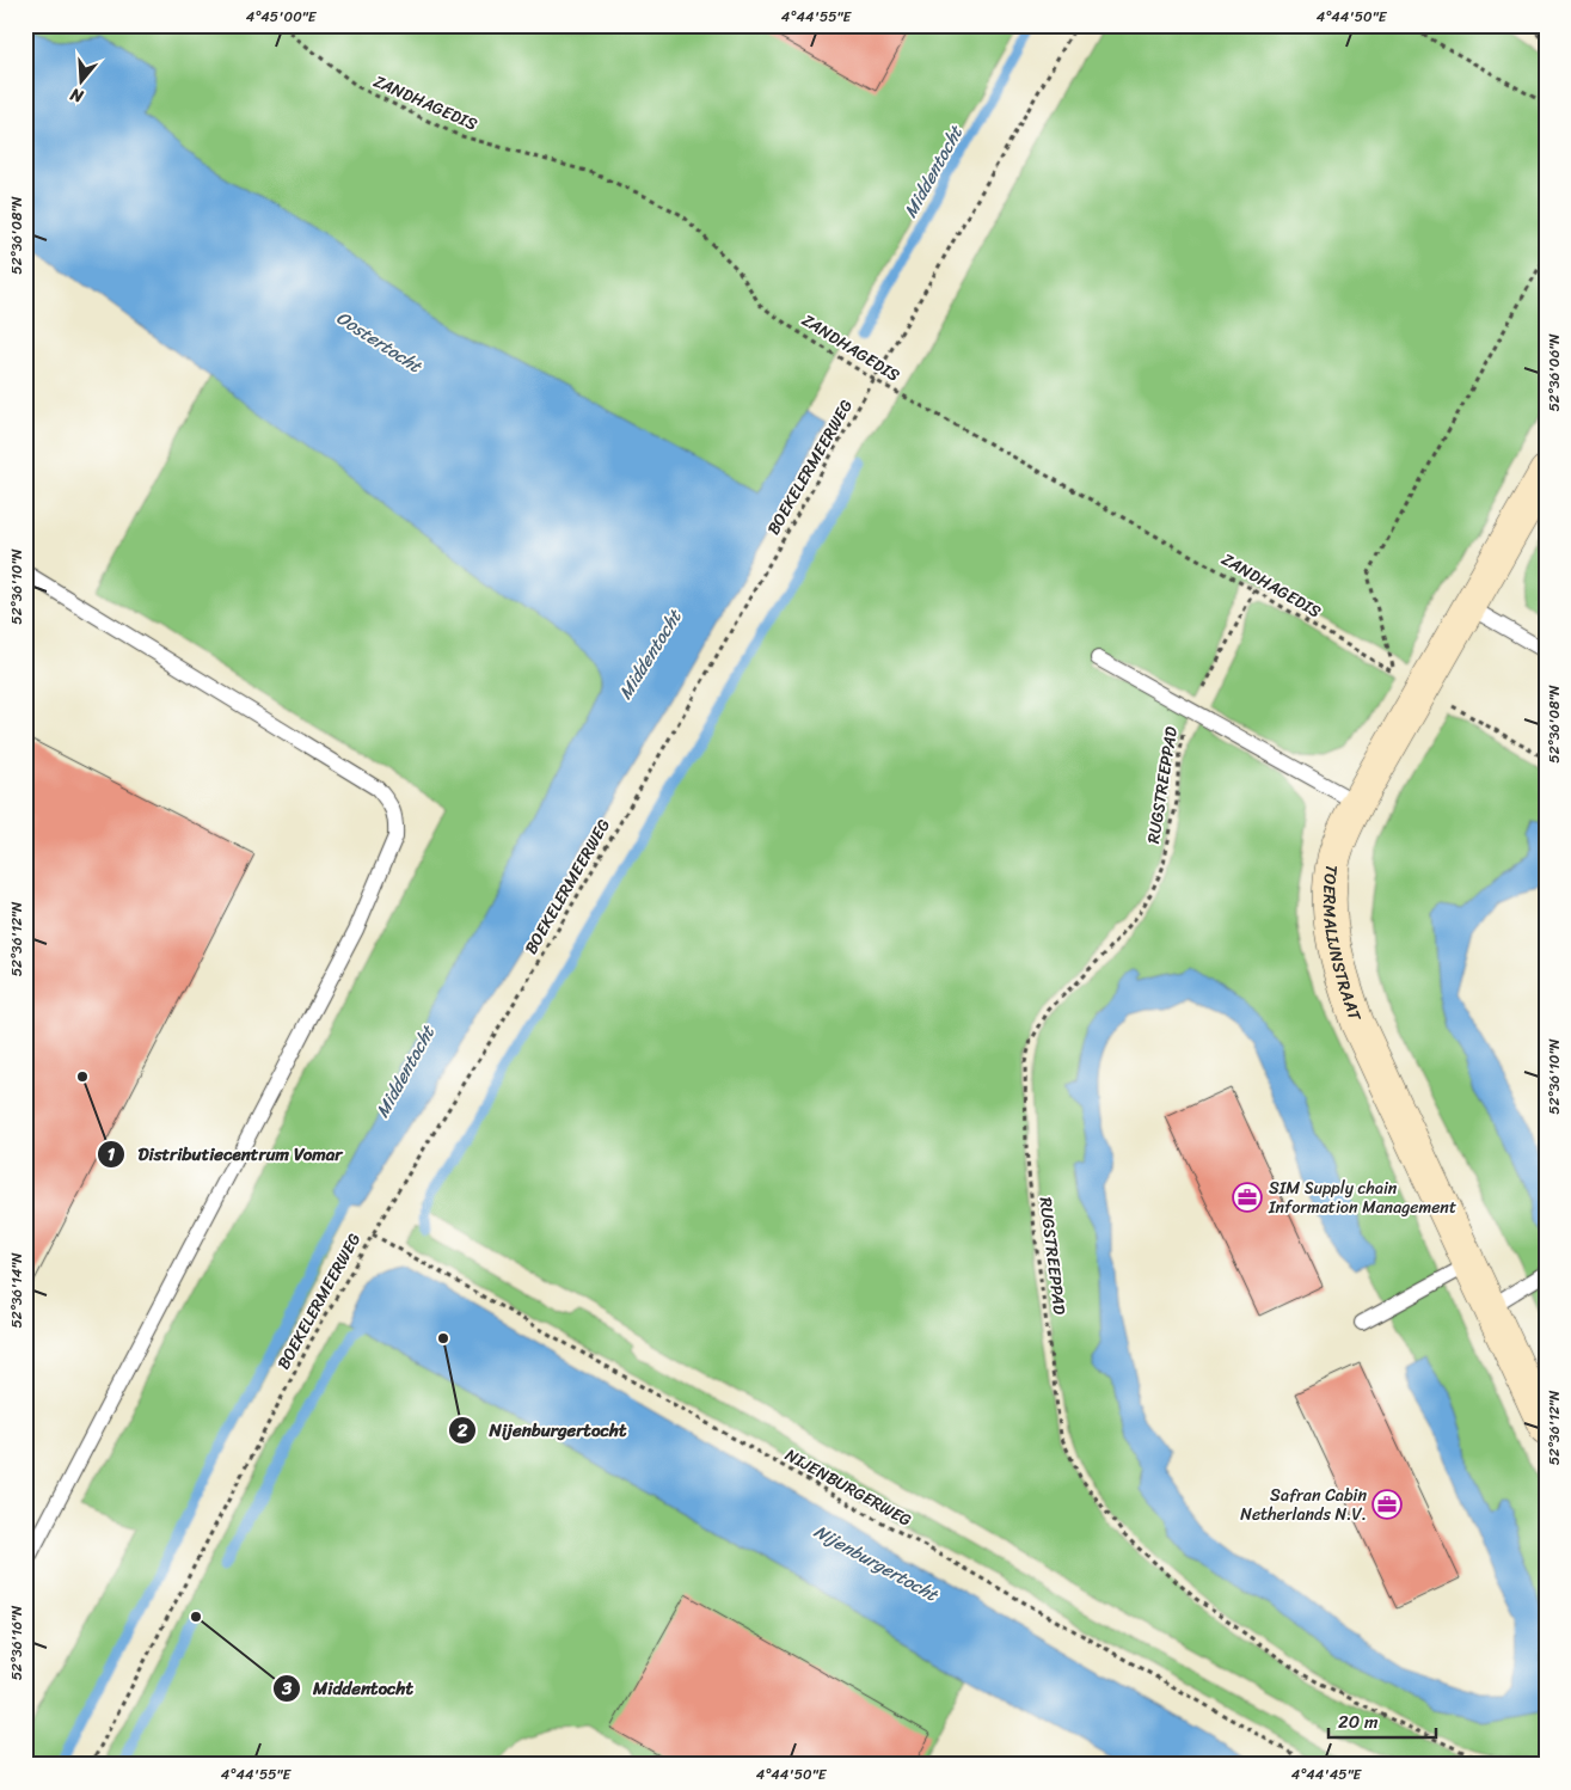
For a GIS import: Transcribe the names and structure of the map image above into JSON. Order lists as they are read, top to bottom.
{
  "streets": {
    "street": ["TOERMALIJNSTRAAT"],
    "path": [
      "ZANDHAGEDIS",
      "BOEKELERMEERWEG",
      "RUGSTREEPPAD",
      "NIJENBURGERWEG"
    ]
  },
  "crossings": [
    ["ZANDHAGEDIS", "BOEKELERMEERWEG"],
    ["ZANDHAGEDIS", "RUGSTREEPPAD"],
    ["ZANDHAGEDIS", "TOERMALIJNSTRAAT"],
    ["BOEKELERMEERWEG", "NIJENBURGERWEG"]
  ],
  "water": ["Middentocht", "Oostertocht", "Nijenburgertocht"],
  "places": {
    "other": ["Distributiecentrum Vomar", "Nijenburgertocht", "Middentocht"],
    "office": ["SIM Supply chain Information Management", "Safran Cabin Netherlands N.V."]
  },
  "scale_bar": "20 m",
  "north": "bottom",
  "coordinates": [
    "4°45'00\"E",
    "4°44'55\"E",
    "4°44'50\"E",
    "52°36'08\"N",
    "52°36'06\"N",
    "52°36'10\"N",
    "52°36'12\"N",
    "52°36'14\"N",
    "52°36'16\"N",
    "4°44'45\"E"
  ]
}
